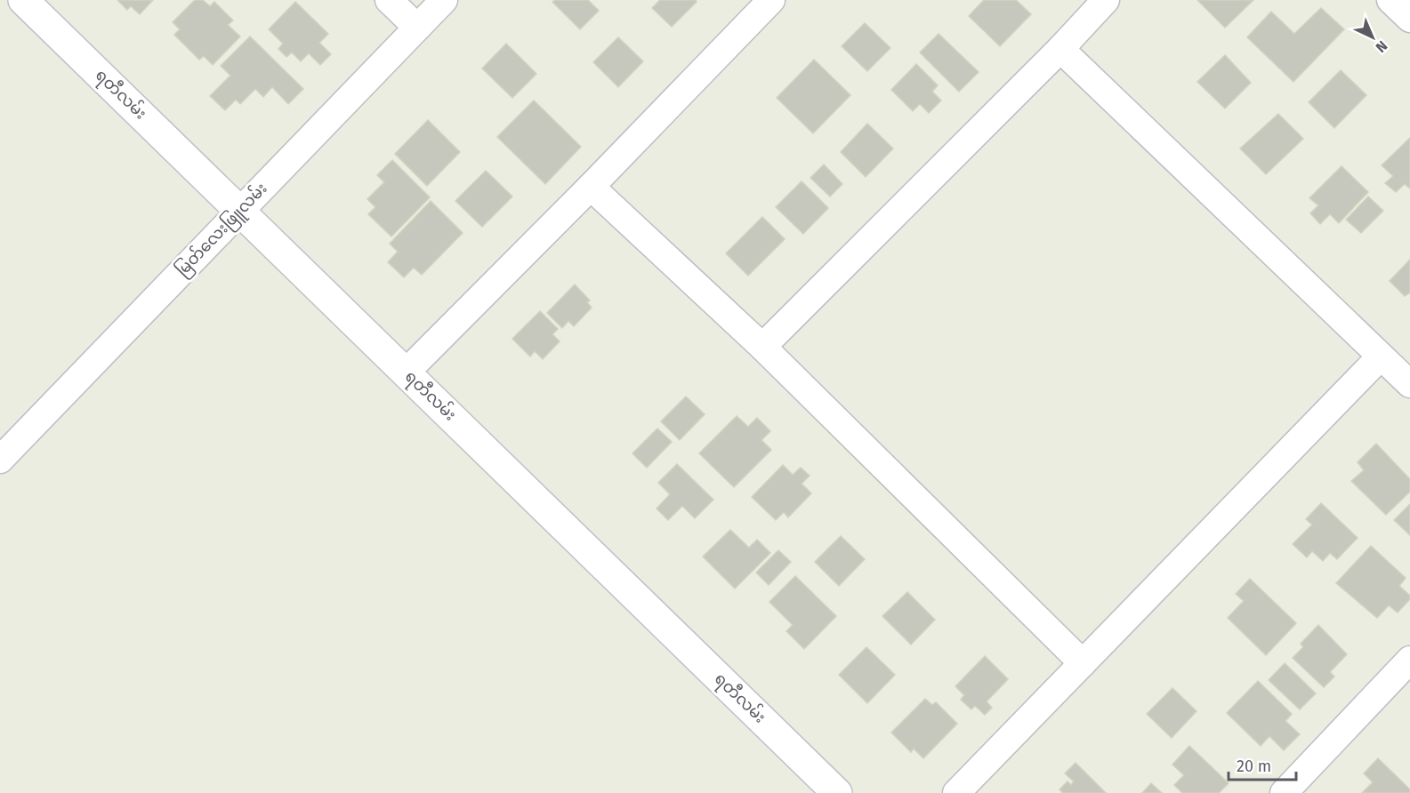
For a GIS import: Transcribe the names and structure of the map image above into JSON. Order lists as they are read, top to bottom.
{
  "streets": {
    "street": ["ရတီလမ်း", "မြတ်လေးဖြူလမ်း"]
  },
  "crossings": [
    ["ရတီလမ်း", "မြတ်လေးဖြူလမ်း"]
  ],
  "scale_bar": "20 m",
  "north": "bottom right"
}
